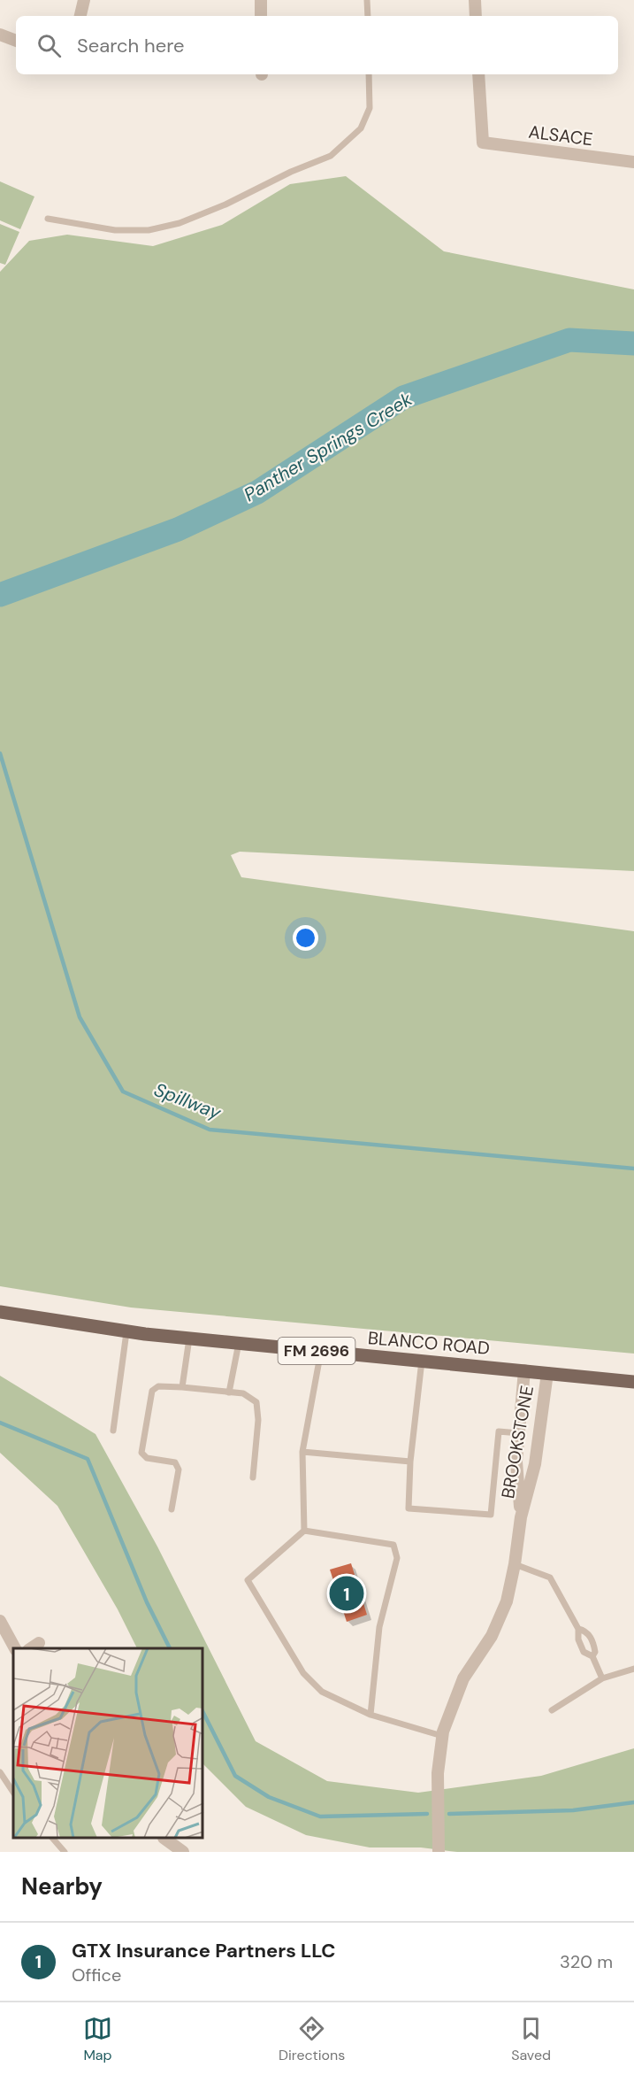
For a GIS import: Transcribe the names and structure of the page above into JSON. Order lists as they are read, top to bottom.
{
  "streets": {
    "main road": ["BLANCO ROAD", "FM 2696"],
    "street": ["ALSACE", "BROOKSTONE"]
  },
  "crossings": [
    ["BLANCO ROAD", "BROOKSTONE"]
  ],
  "water": ["Panther Springs Creek", "Spillway"],
  "page": {
    "search": "Search here",
    "pins": "1",
    "heading": "Nearby",
    "list": [
      {
        "mark": "1",
        "name": "GTX Insurance Partners LLC",
        "note": "Office",
        "value": "320 m"
      }
    ],
    "nav": ["Map", "Directions", "Saved"]
  }
}
